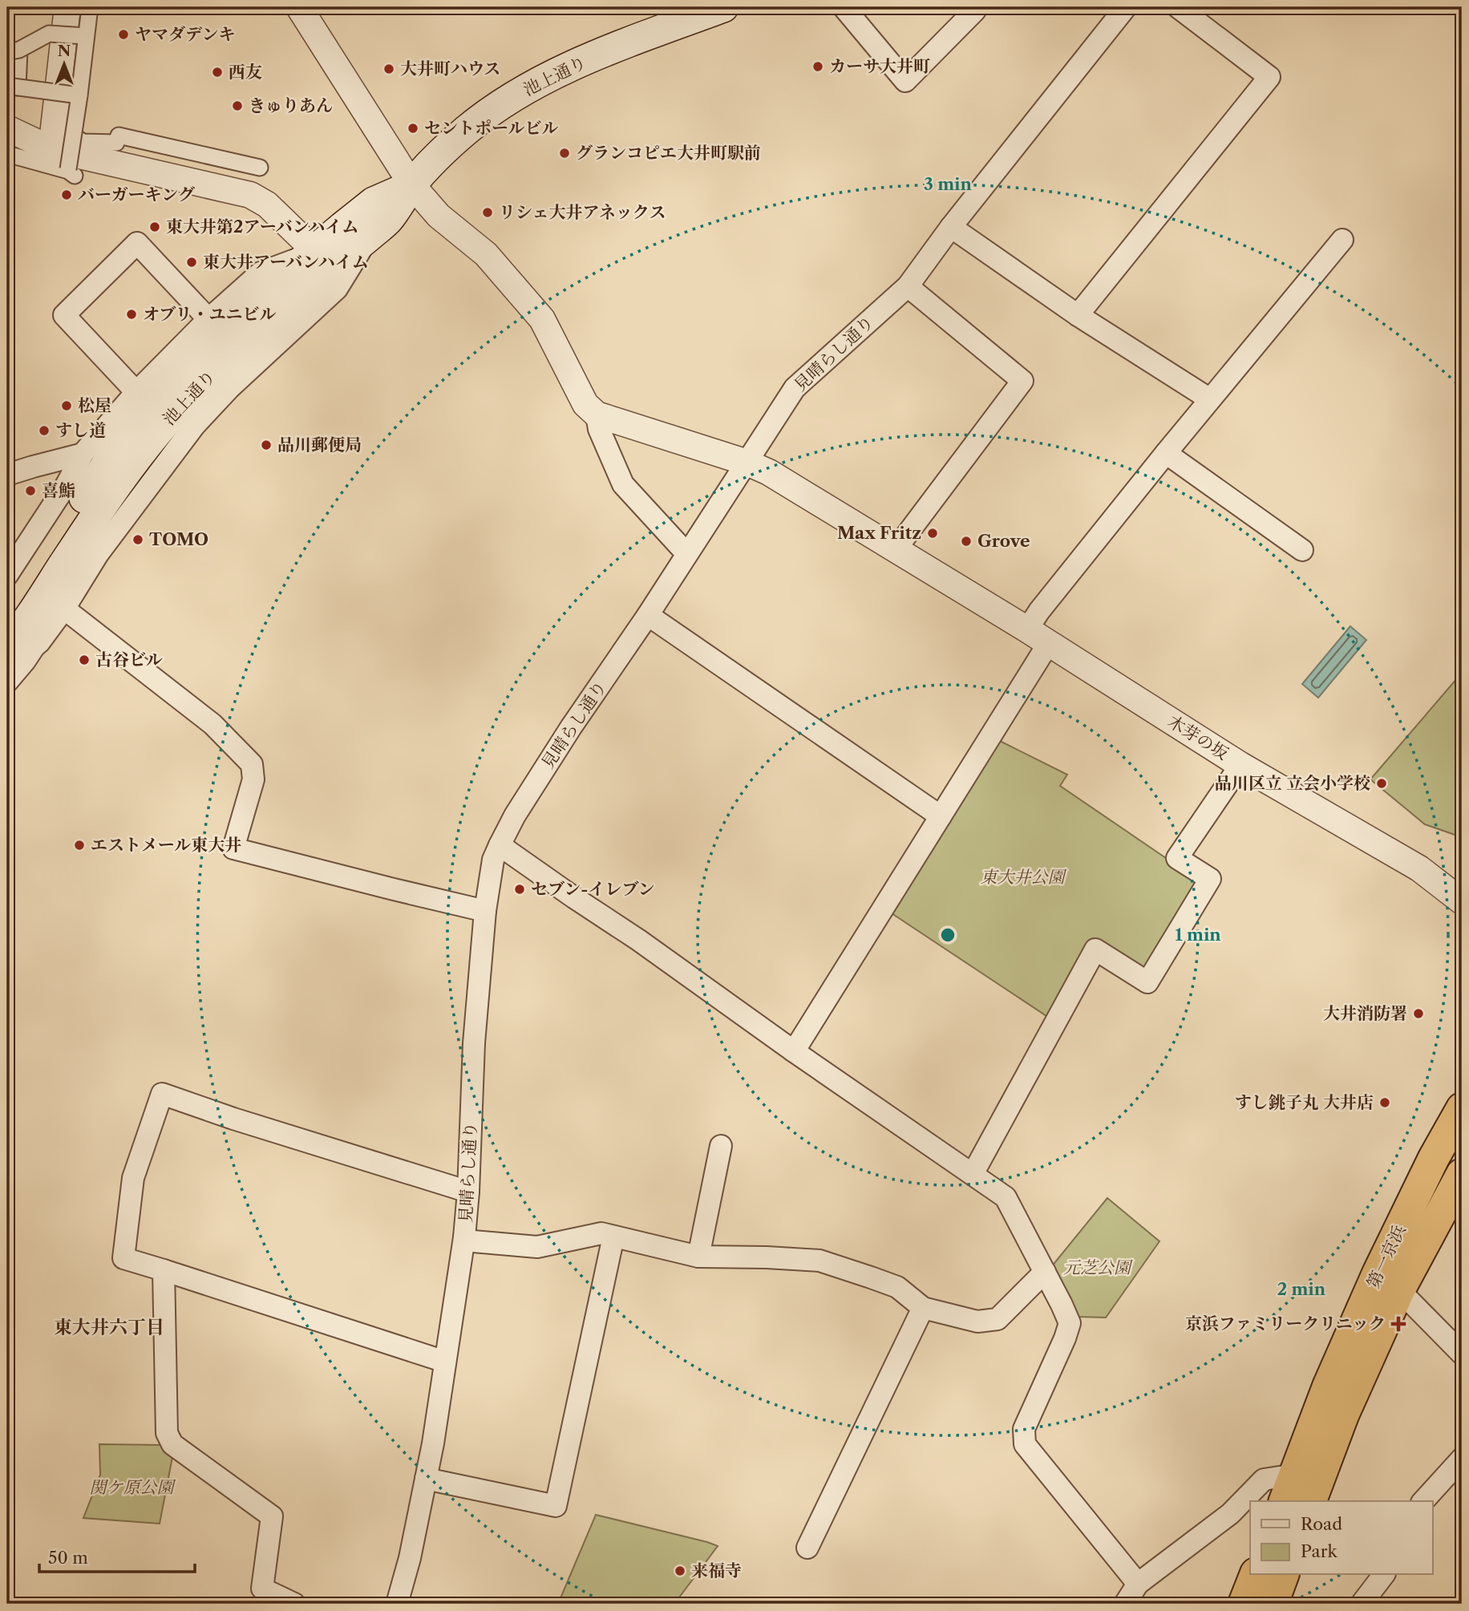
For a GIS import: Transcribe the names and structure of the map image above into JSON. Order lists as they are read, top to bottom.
{
  "streets": {
    "highway": ["第一京浜"],
    "main road": ["池上通り"],
    "street": ["見晴らし通り", "木芽の坂"]
  },
  "crossings": [
    ["見晴らし通り", "木芽の坂"]
  ],
  "districts": ["東大井六丁目"],
  "parks": ["東大井公園", "元芝公園", "関ケ原公園"],
  "places": {
    "other": [
      "ヤマダデンキ",
      "カーサ大井町",
      "大井町ハウス",
      "西友",
      "きゅりあん",
      "セントポールビル",
      "グランコピエ大井町駅前",
      "バーガーキング",
      "リシェ大井アネックス",
      "東大井第2アーバンハイム",
      "東大井アーバンハイム",
      "オブリ・ユニビル",
      "松屋",
      "すし道",
      "品川郵便局",
      "喜鮨",
      "Max Fritz",
      "TOMO",
      "Grove",
      "古谷ビル",
      "品川区立 立会小学校",
      "エストメール東大井",
      "セブン-イレブン",
      "大井消防署",
      "すし銚子丸 大井店",
      "来福寺"
    ],
    "health": ["京浜ファミリークリニック"]
  },
  "legend": ["Road", "Park"],
  "scale_bar": "50 m",
  "north": "top",
  "rings": ["3 min", "1 min", "2 min"]
}
